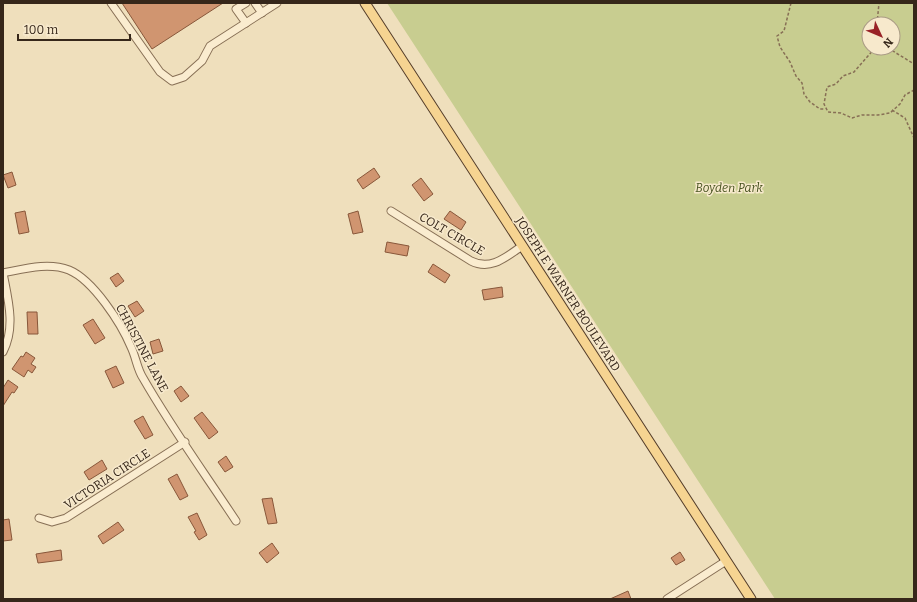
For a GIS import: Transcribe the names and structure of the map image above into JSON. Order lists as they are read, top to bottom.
{
  "streets": {
    "main road": ["JOSEPH E WARNER BOULEVARD"],
    "street": ["COLT CIRCLE", "CHRISTINE LANE", "VICTORIA CIRCLE"]
  },
  "crossings": [
    ["COLT CIRCLE", "JOSEPH E WARNER BOULEVARD"],
    ["CHRISTINE LANE", "VICTORIA CIRCLE"]
  ],
  "parks": ["Boyden Park"],
  "scale_bar": "100 m",
  "north": "bottom right"
}
